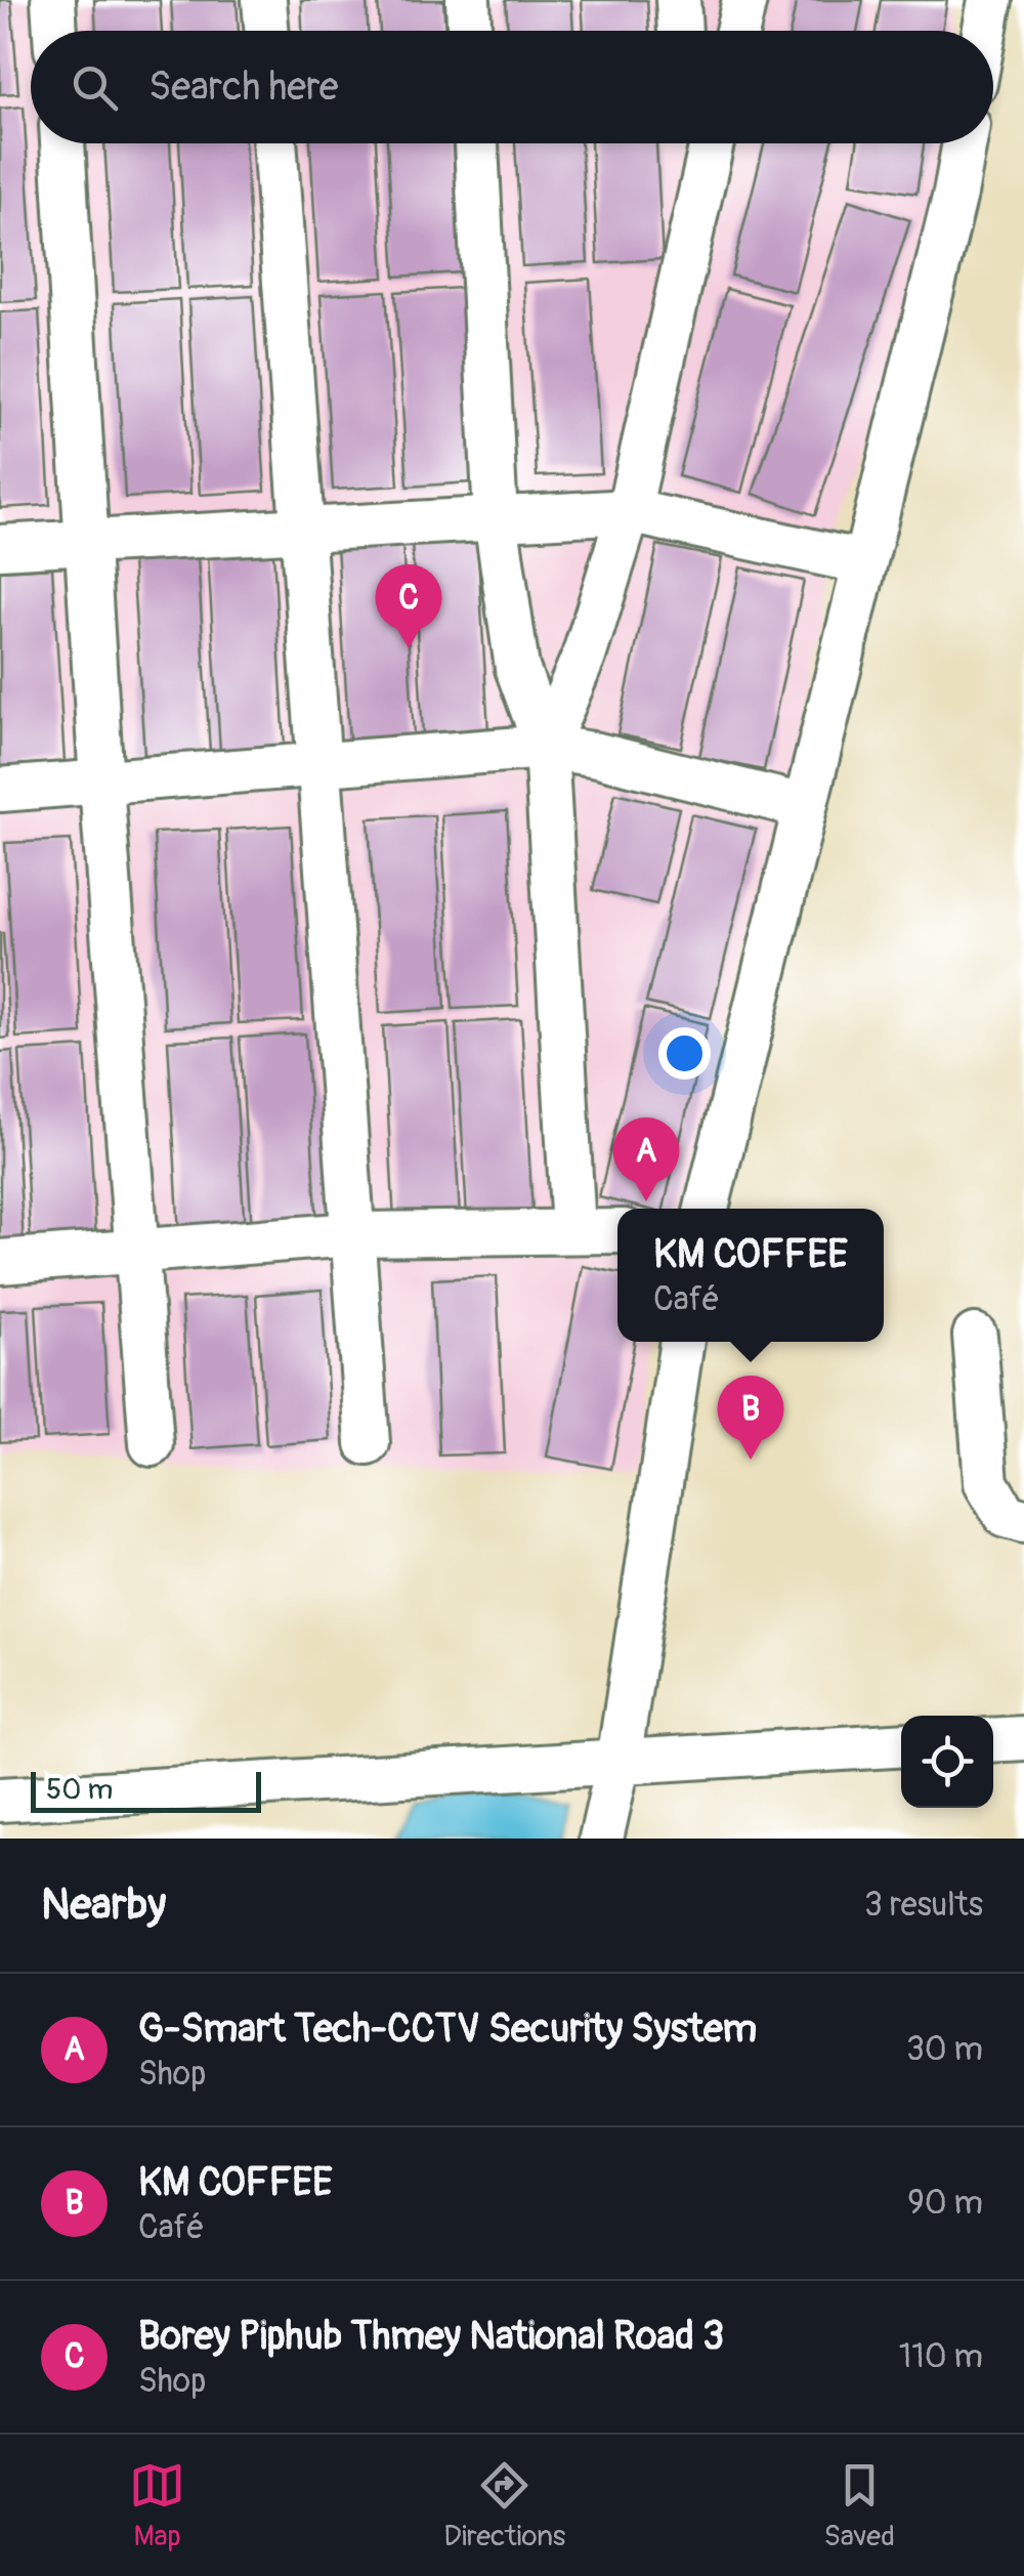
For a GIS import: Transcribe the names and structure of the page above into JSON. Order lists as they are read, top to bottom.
{
  "scale_bar": "50 m",
  "page": {
    "search": "Search here",
    "pins": ["C", "A", "B"],
    "popup": ["KM COFFEE", "Café"],
    "scale": "50 m",
    "heading": ["Nearby", "3 results"],
    "list": [
      {
        "mark": "A",
        "name": "G-Smart Tech-CCTV Security System",
        "note": "Shop",
        "value": "30 m"
      },
      {
        "mark": "B",
        "name": "KM COFFEE",
        "note": "Café",
        "value": "90 m"
      },
      {
        "mark": "C",
        "name": "Borey Piphub Thmey National Road 3",
        "note": "Shop",
        "value": "110 m"
      }
    ],
    "nav": ["Map", "Directions", "Saved"]
  }
}
